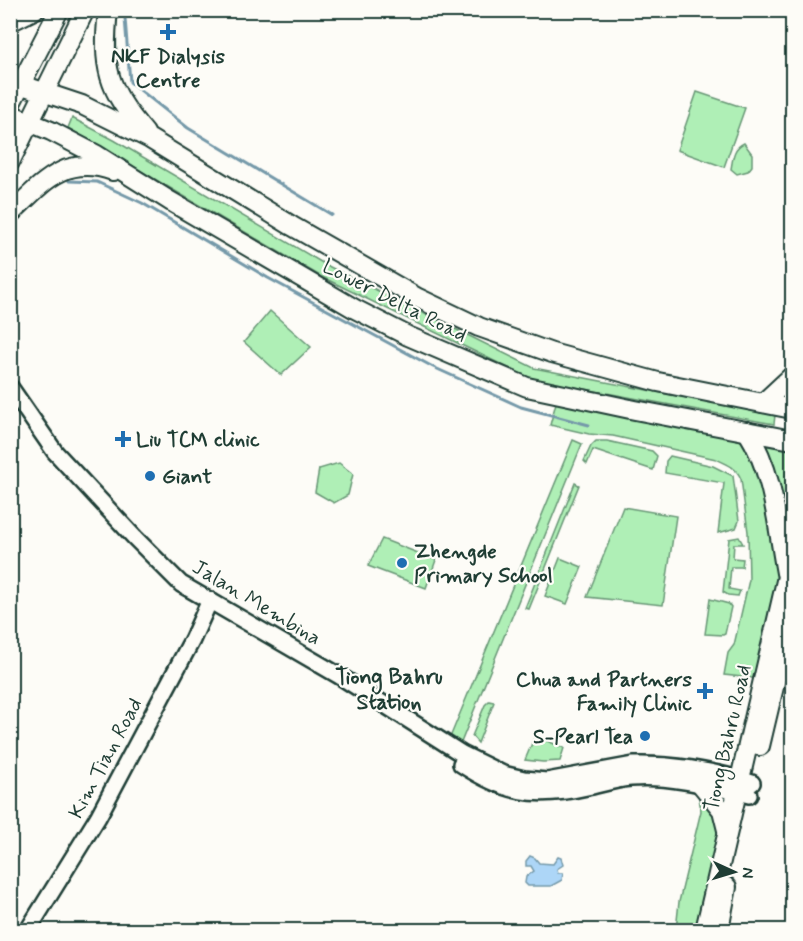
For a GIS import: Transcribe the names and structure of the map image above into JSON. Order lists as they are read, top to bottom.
{
  "streets": {
    "main road": ["Lower Delta Road", "Tiong Bahru Road"],
    "street": ["Jalan Membina", "Kim Tian Road"]
  },
  "crossings": [
    ["Jalan Membina", "Tiong Bahru Road"],
    ["Jalan Membina", "Kim Tian Road"]
  ],
  "districts": ["Tiong Bahru Station"],
  "places": {
    "health": ["NKF Dialysis Centre", "Liu TCM clinic", "Chua and Partners Family Clinic"],
    "other": ["Giant", "Zhengde Primary School", "S-Pearl Tea"]
  },
  "north": "right"
}
